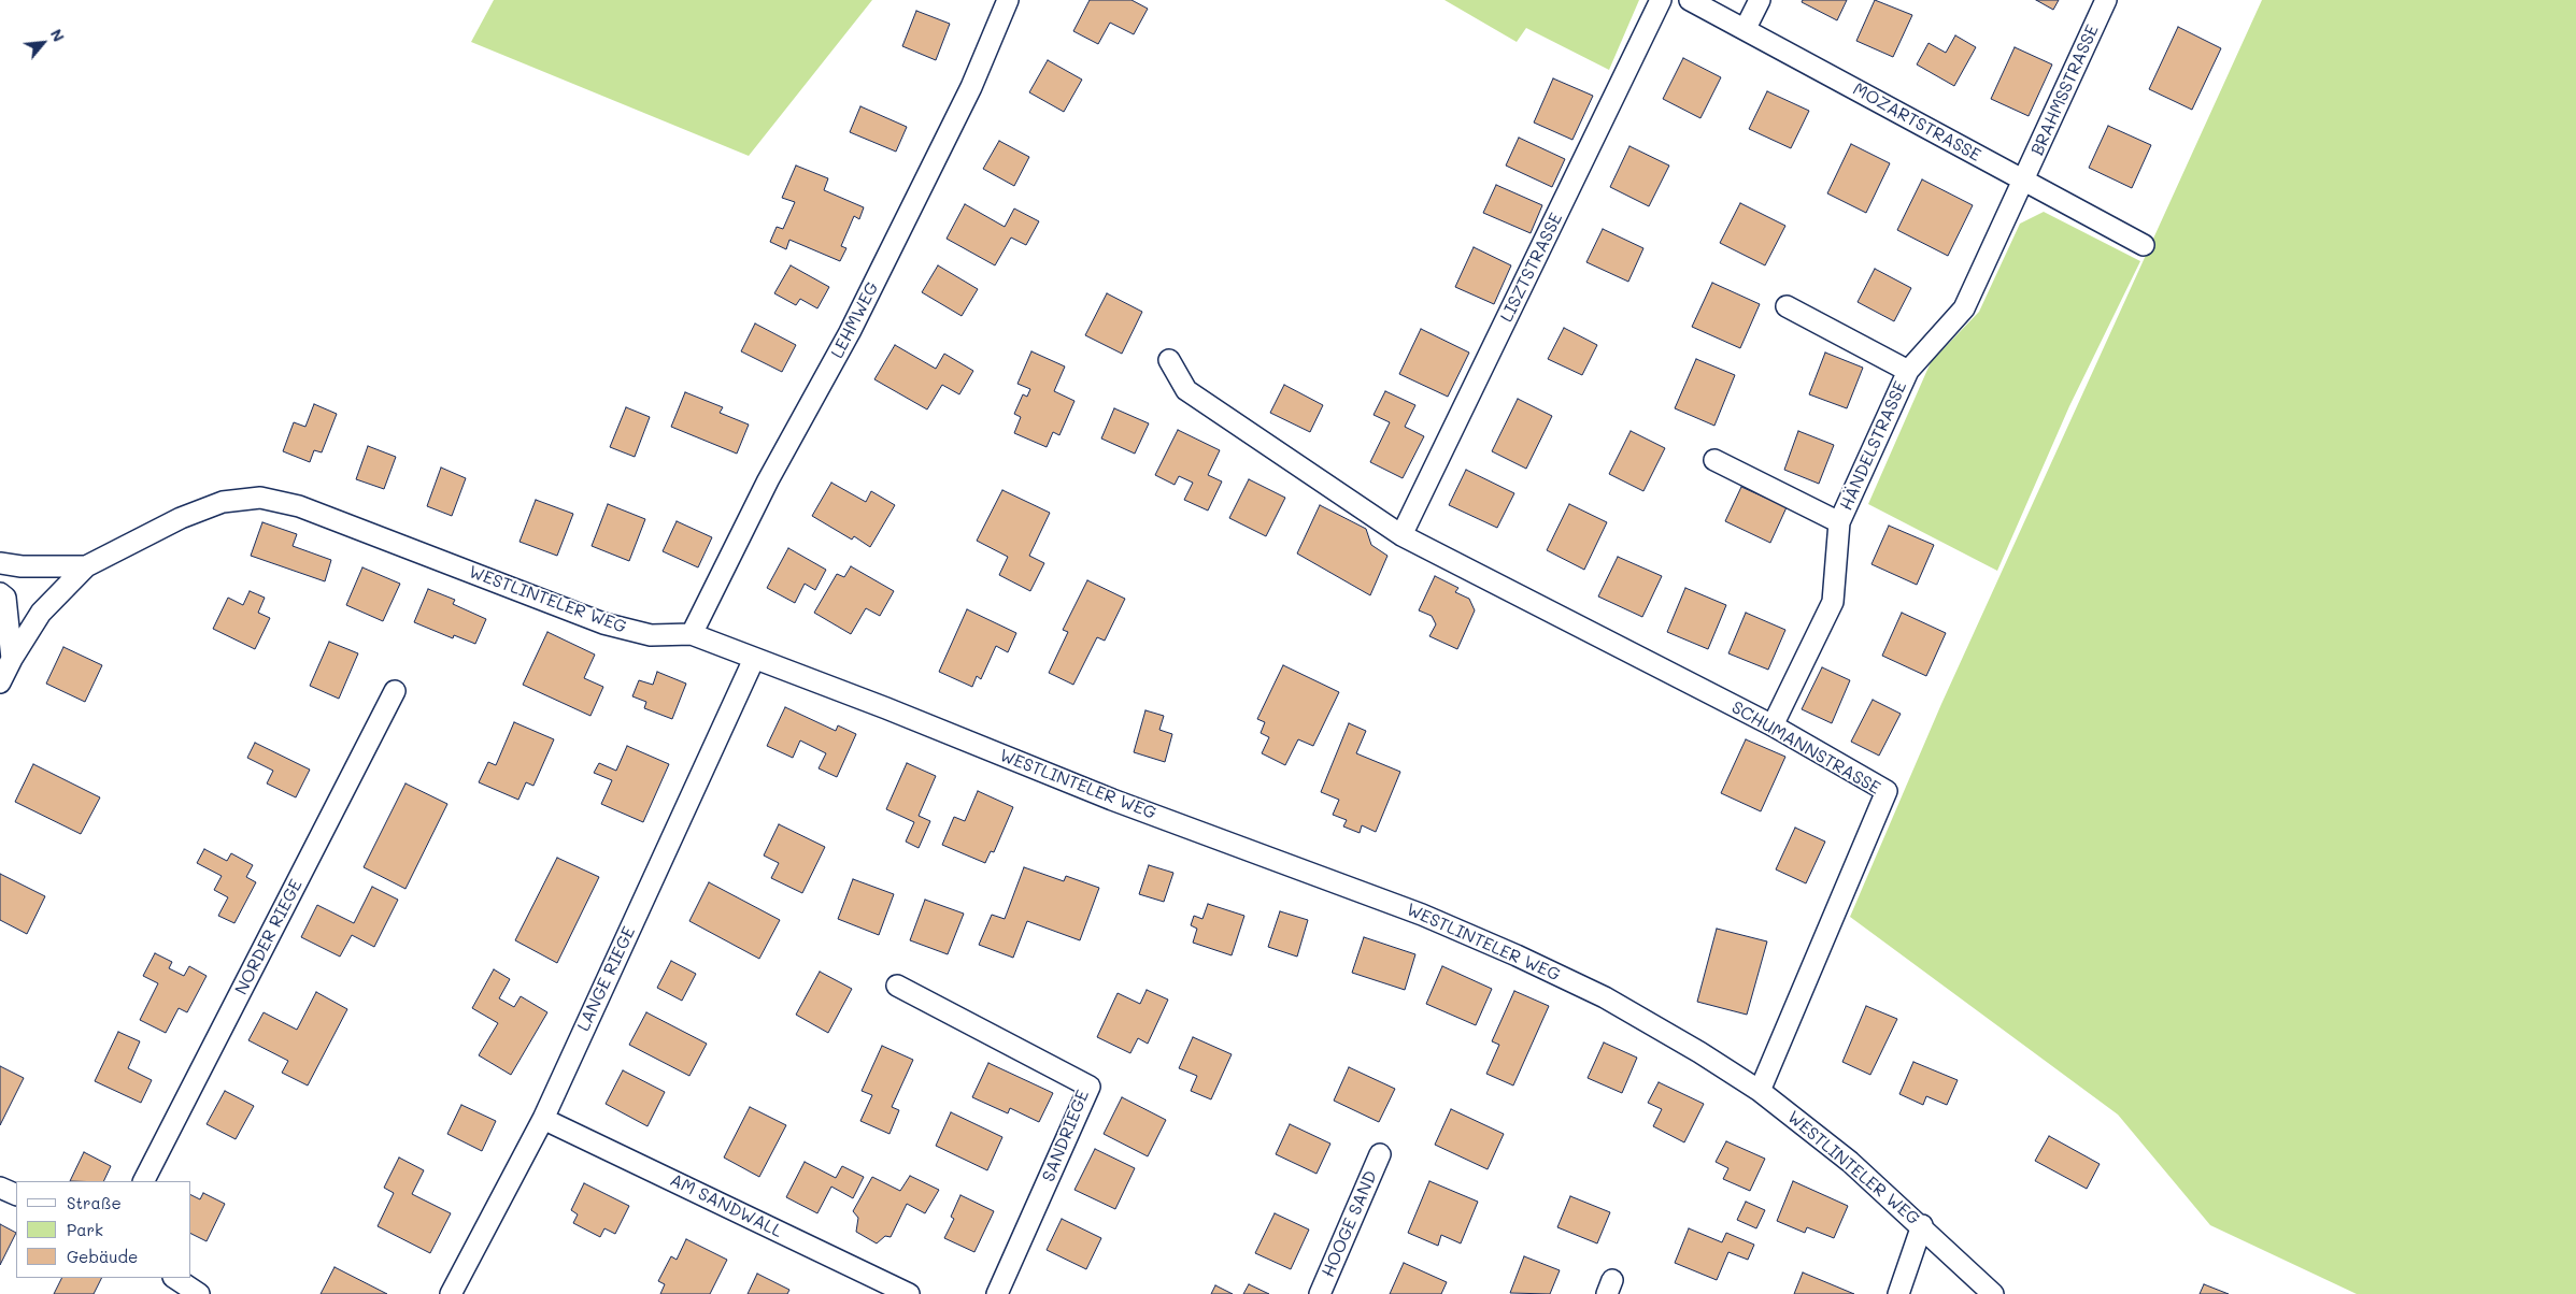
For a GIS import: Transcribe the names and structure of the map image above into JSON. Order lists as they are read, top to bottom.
{
  "streets": {
    "street": [
      "BRAHMSSTRASSE",
      "MOZARTSTRASSE",
      "LISZTSTRASSE",
      "LEHMWEG",
      "HÄNDELSTRASSE",
      "WESTLINTELER WEG",
      "SCHUMANNSTRASSE",
      "NORDER RIEGE",
      "LANGE RIEGE",
      "SANDRIEGE",
      "AM SANDWALL",
      "HOOGE SAND"
    ]
  },
  "crossings": [
    ["BRAHMSSTRASSE", "MOZARTSTRASSE"],
    ["BRAHMSSTRASSE", "HÄNDELSTRASSE"],
    ["MOZARTSTRASSE", "HÄNDELSTRASSE"],
    ["LISZTSTRASSE", "SCHUMANNSTRASSE"],
    ["LEHMWEG", "WESTLINTELER WEG"],
    ["HÄNDELSTRASSE", "SCHUMANNSTRASSE"],
    ["WESTLINTELER WEG", "SCHUMANNSTRASSE"],
    ["WESTLINTELER WEG", "LANGE RIEGE"],
    ["LANGE RIEGE", "AM SANDWALL"]
  ],
  "legend": ["Straße", "Park", "Gebäude"],
  "north": "top right"
}
